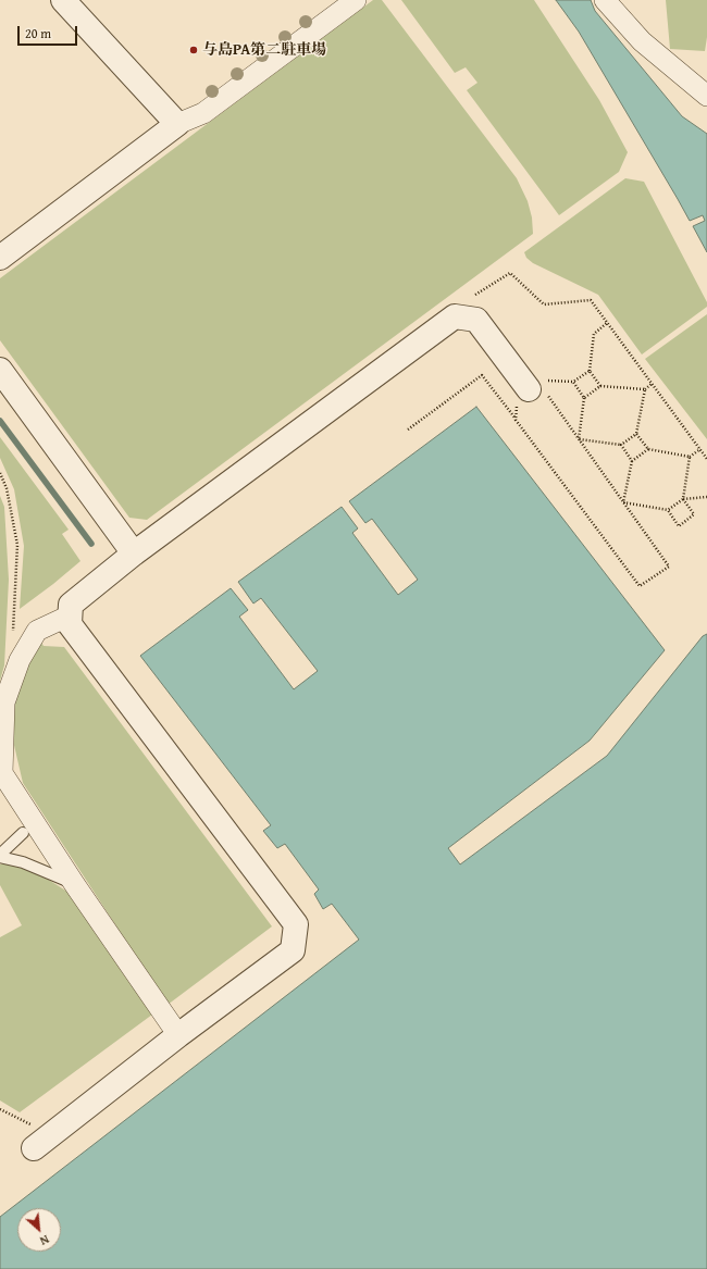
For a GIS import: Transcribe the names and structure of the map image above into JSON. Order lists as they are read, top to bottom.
{
  "places": ["与島PA第二駐車場"],
  "scale_bar": "20 m",
  "north": "bottom right"
}
